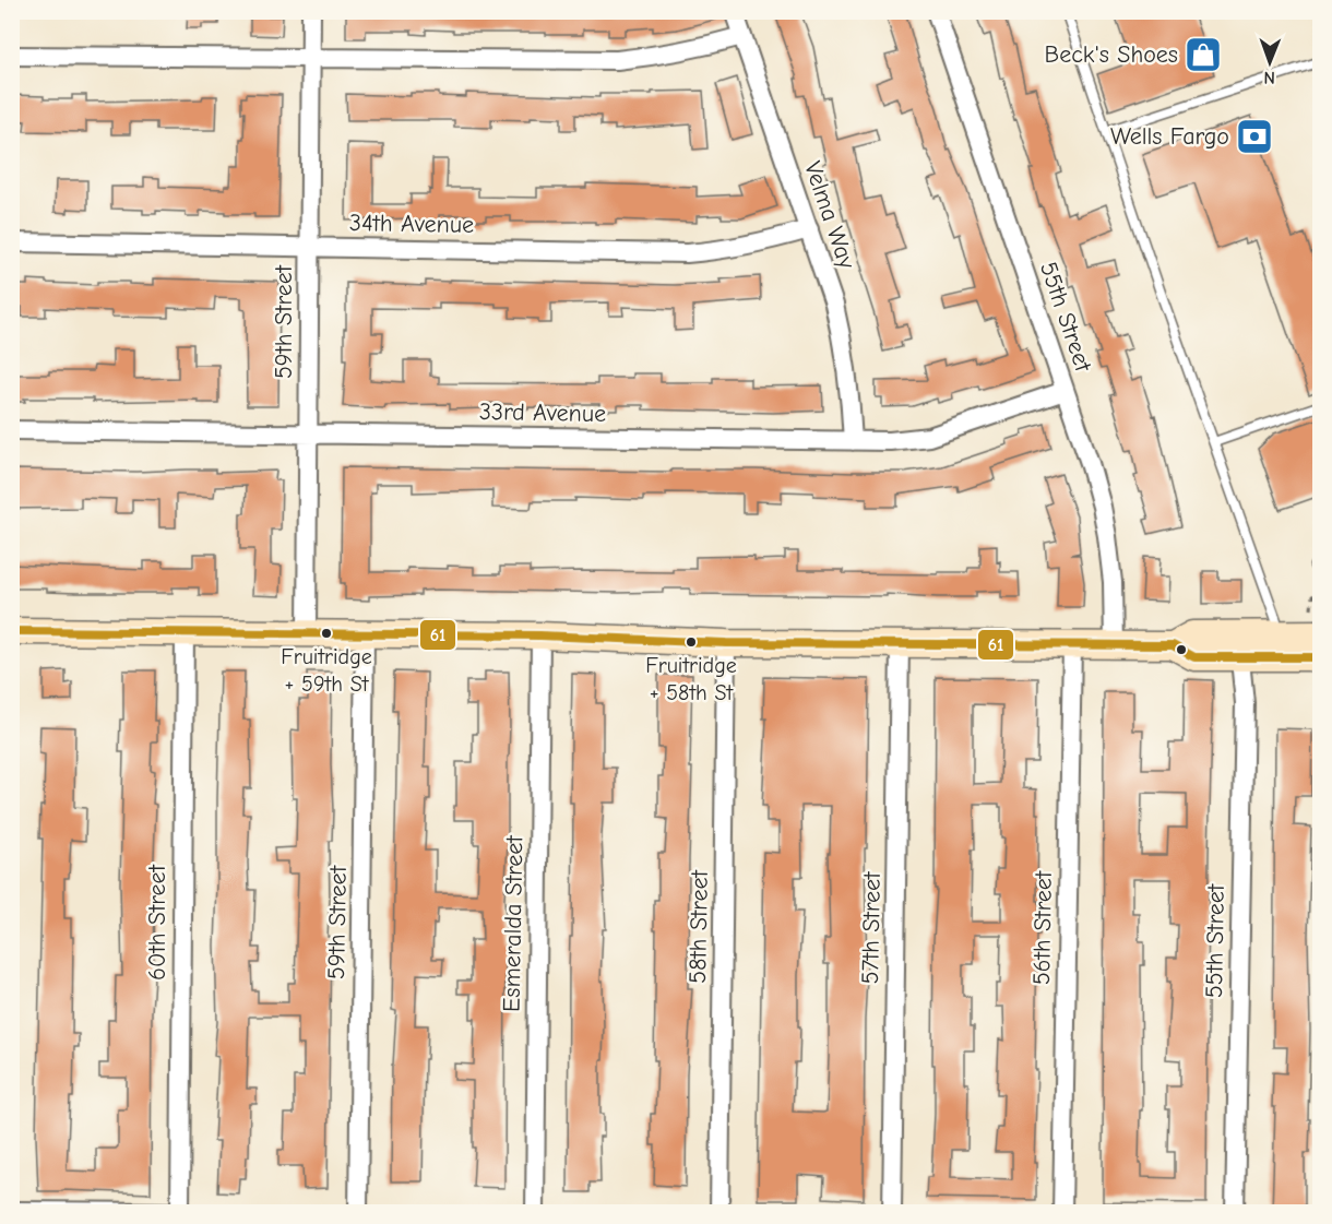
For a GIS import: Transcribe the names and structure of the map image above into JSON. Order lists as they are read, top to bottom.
{
  "streets": {
    "street": [
      "Velma Way",
      "34th Avenue",
      "55th Street",
      "59th Street",
      "33rd Avenue",
      "60th Street",
      "Esmeralda Street",
      "58th Street",
      "57th Street",
      "56th Street"
    ]
  },
  "crossings": [
    ["Velma Way", "34th Avenue"],
    ["Velma Way", "33rd Avenue"],
    ["34th Avenue", "59th Street"],
    ["55th Street", "33rd Avenue"],
    ["59th Street", "33rd Avenue"]
  ],
  "places": {
    "shop": ["Beck's Shoes"],
    "bank": ["Wells Fargo"],
    "other": ["Fruitridge + 59th St", "Fruitridge + 58th St"]
  },
  "lines": ["transit line 61"],
  "north": "bottom"
}
